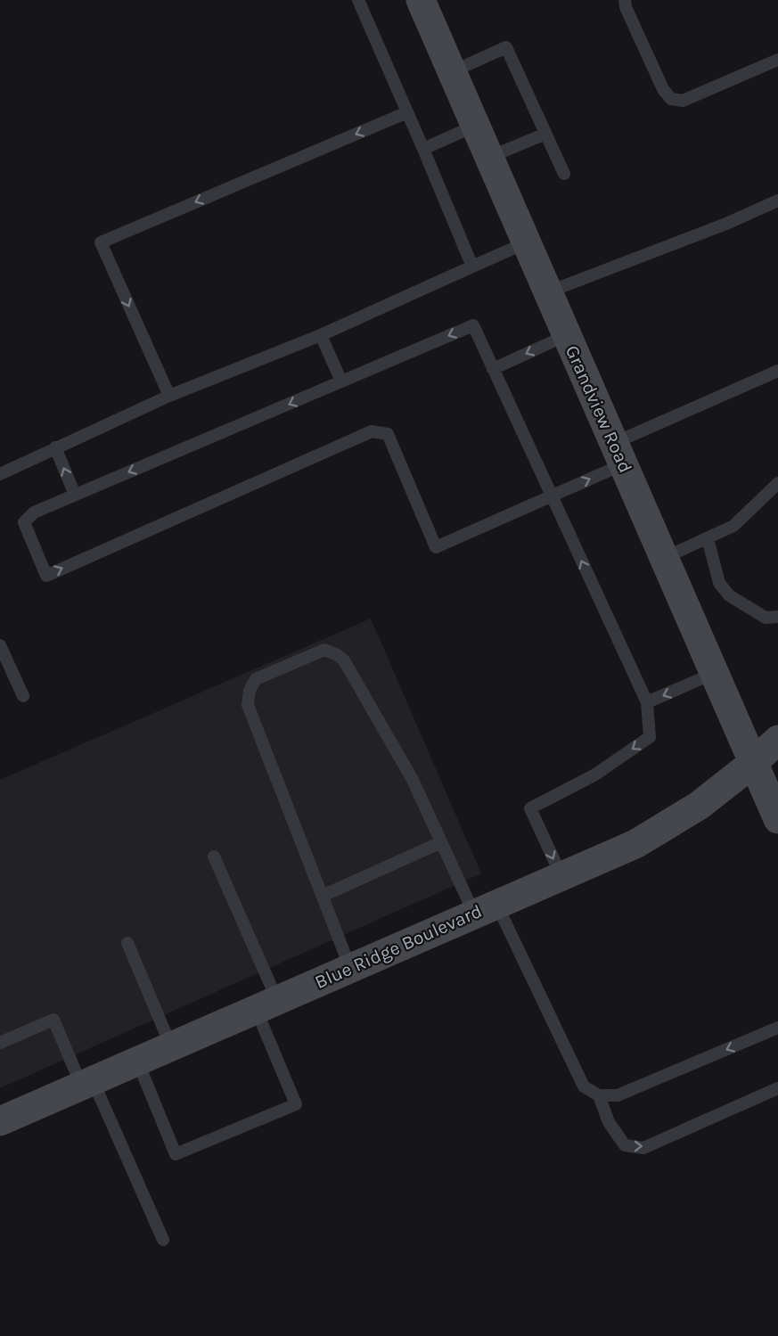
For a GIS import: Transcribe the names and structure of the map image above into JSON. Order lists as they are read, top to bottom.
{
  "streets": {
    "street": ["Grandview Road", "Blue Ridge Boulevard"]
  },
  "crossings": [
    ["Grandview Road", "Blue Ridge Boulevard"]
  ]
}
